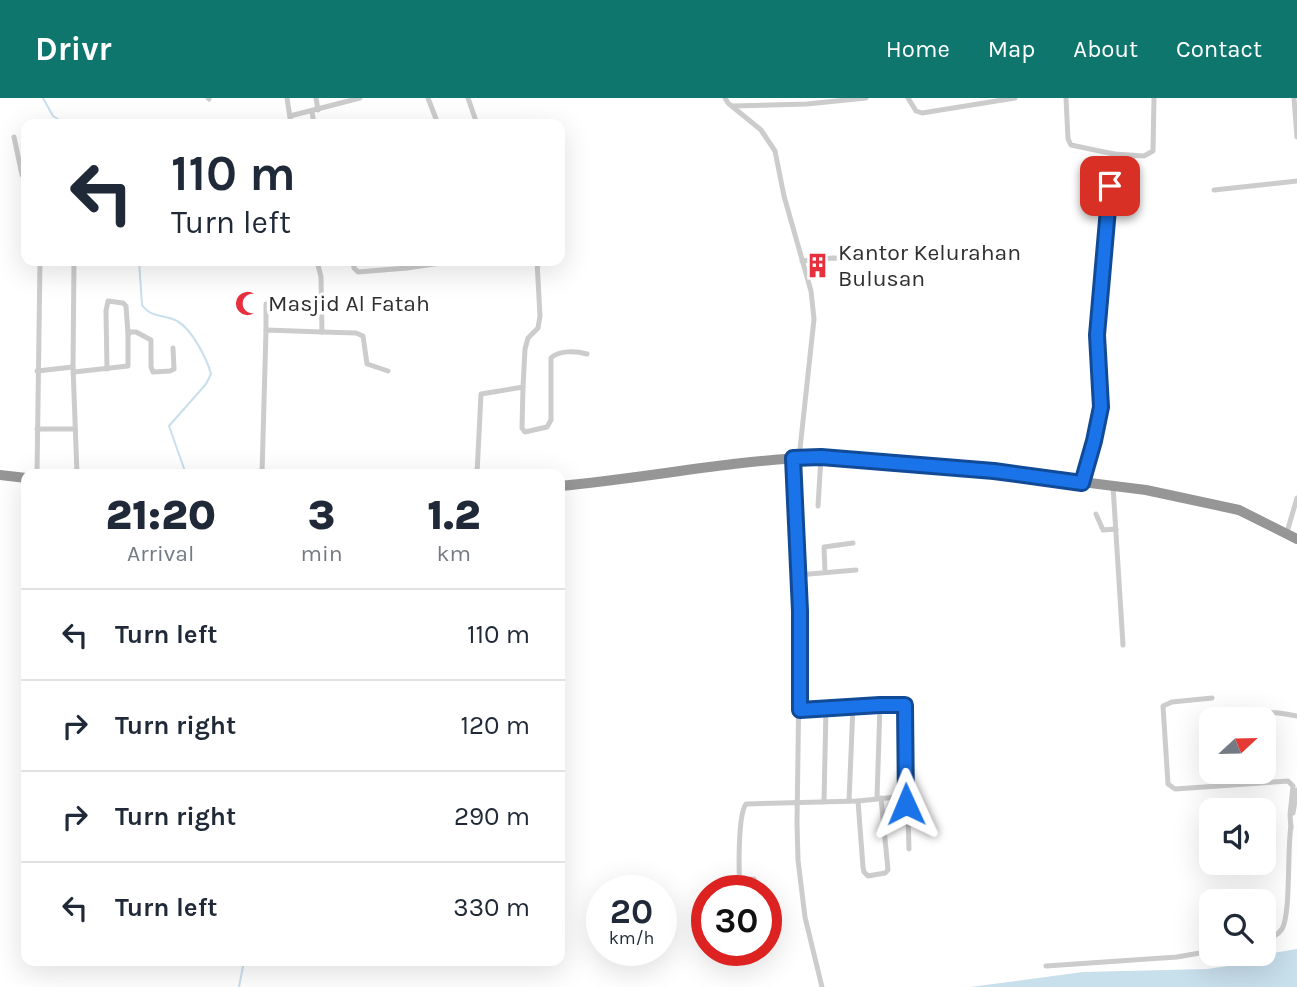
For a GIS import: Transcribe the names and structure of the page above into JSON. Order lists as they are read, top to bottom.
{
  "places": {
    "building": ["Kantor Kelurahan Bulusan"],
    "mosque": ["Masjid Al Fatah"]
  },
  "north": "right",
  "page": {
    "header": "Drivr",
    "nav": [
      "Home",
      "Map",
      "About",
      "Contact"
    ],
    "turn": ["110 m", "Turn left"],
    "eta": [
      "21:20",
      "Arrival",
      "3",
      "min",
      "1.2",
      "km"
    ],
    "list": [
      {
        "name": "Turn left",
        "value": "110 m"
      },
      {
        "name": "Turn right",
        "value": "120 m"
      },
      {
        "name": "Turn right",
        "value": "290 m"
      },
      {
        "name": "Turn left",
        "value": "330 m"
      }
    ],
    "speed": "20 km/h",
    "limit": "30"
  }
}
